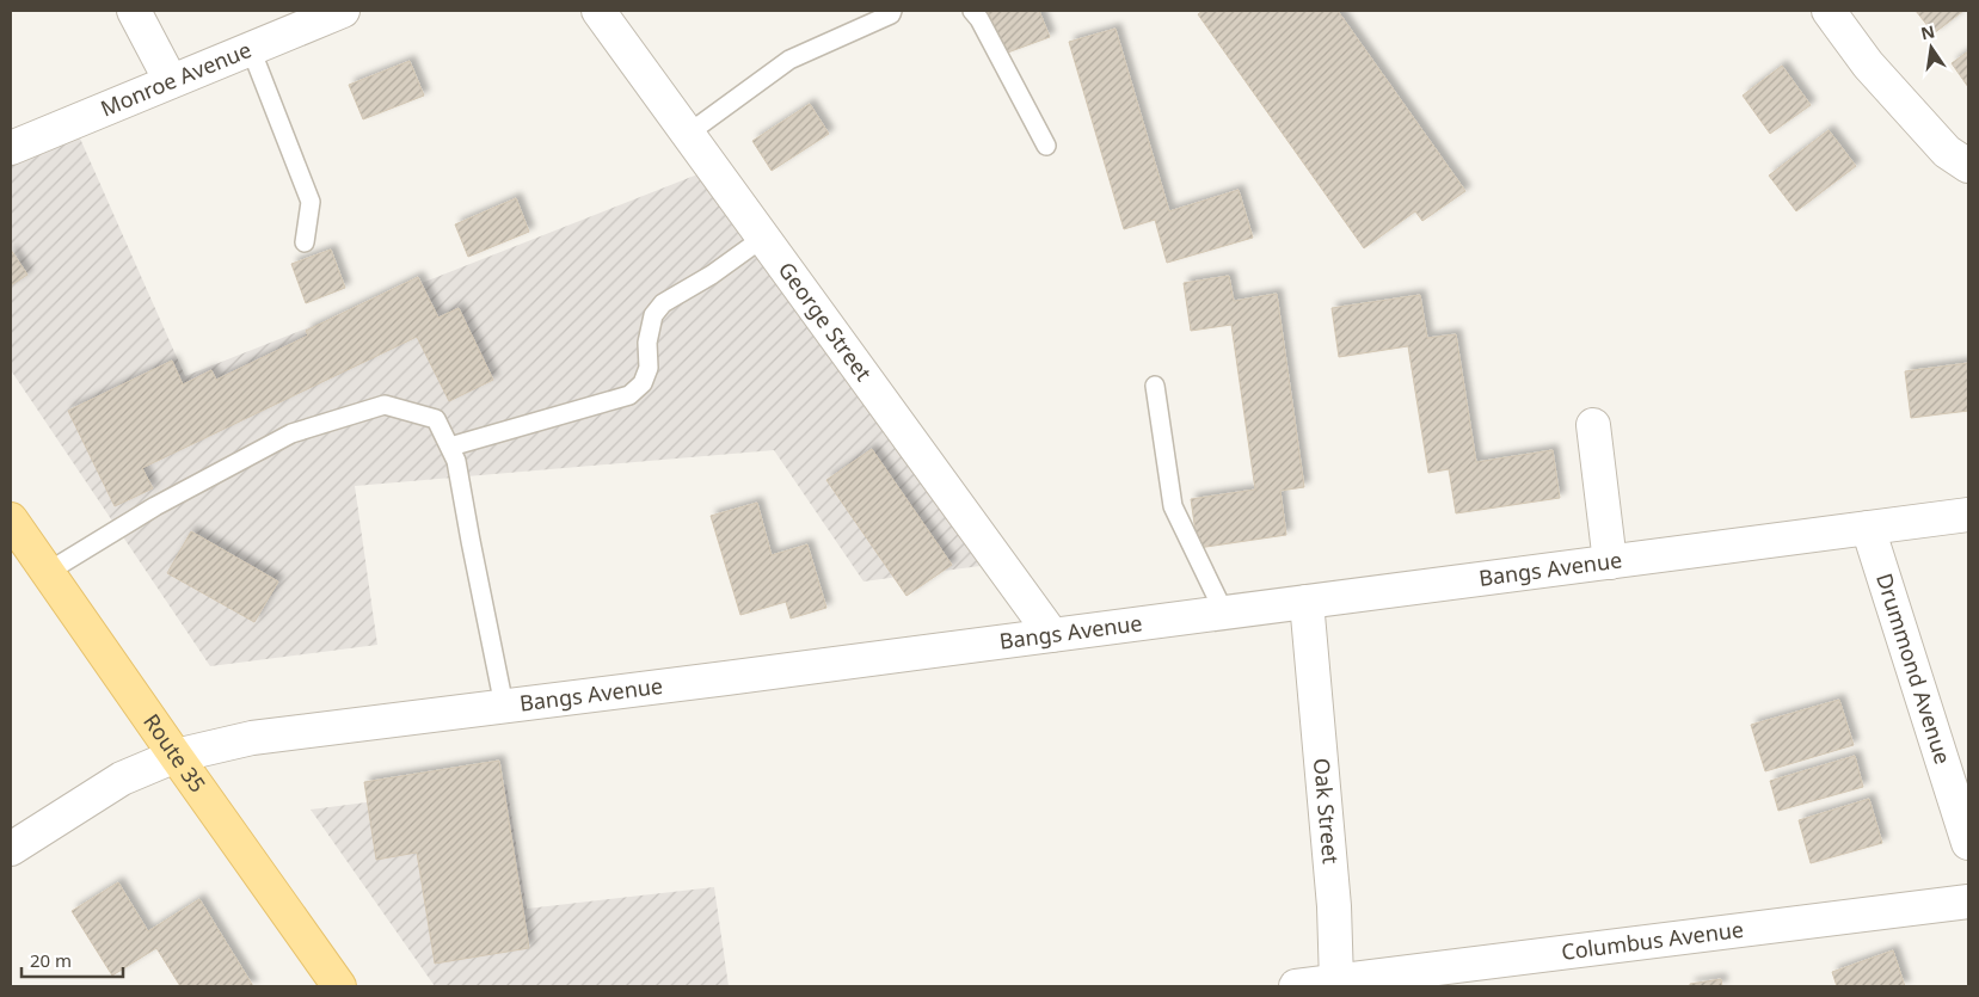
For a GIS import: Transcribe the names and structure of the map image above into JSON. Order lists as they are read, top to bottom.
{
  "streets": {
    "main road": ["Route 35"],
    "street": [
      "Monroe Avenue",
      "George Street",
      "Bangs Avenue",
      "Drummond Avenue",
      "Oak Street",
      "Columbus Avenue"
    ]
  },
  "crossings": [
    ["George Street", "Bangs Avenue"],
    ["Bangs Avenue", "Drummond Avenue"],
    ["Bangs Avenue", "Route 35"],
    ["Bangs Avenue", "Oak Street"],
    ["Oak Street", "Columbus Avenue"]
  ],
  "scale_bar": "20 m",
  "north": "top"
}
